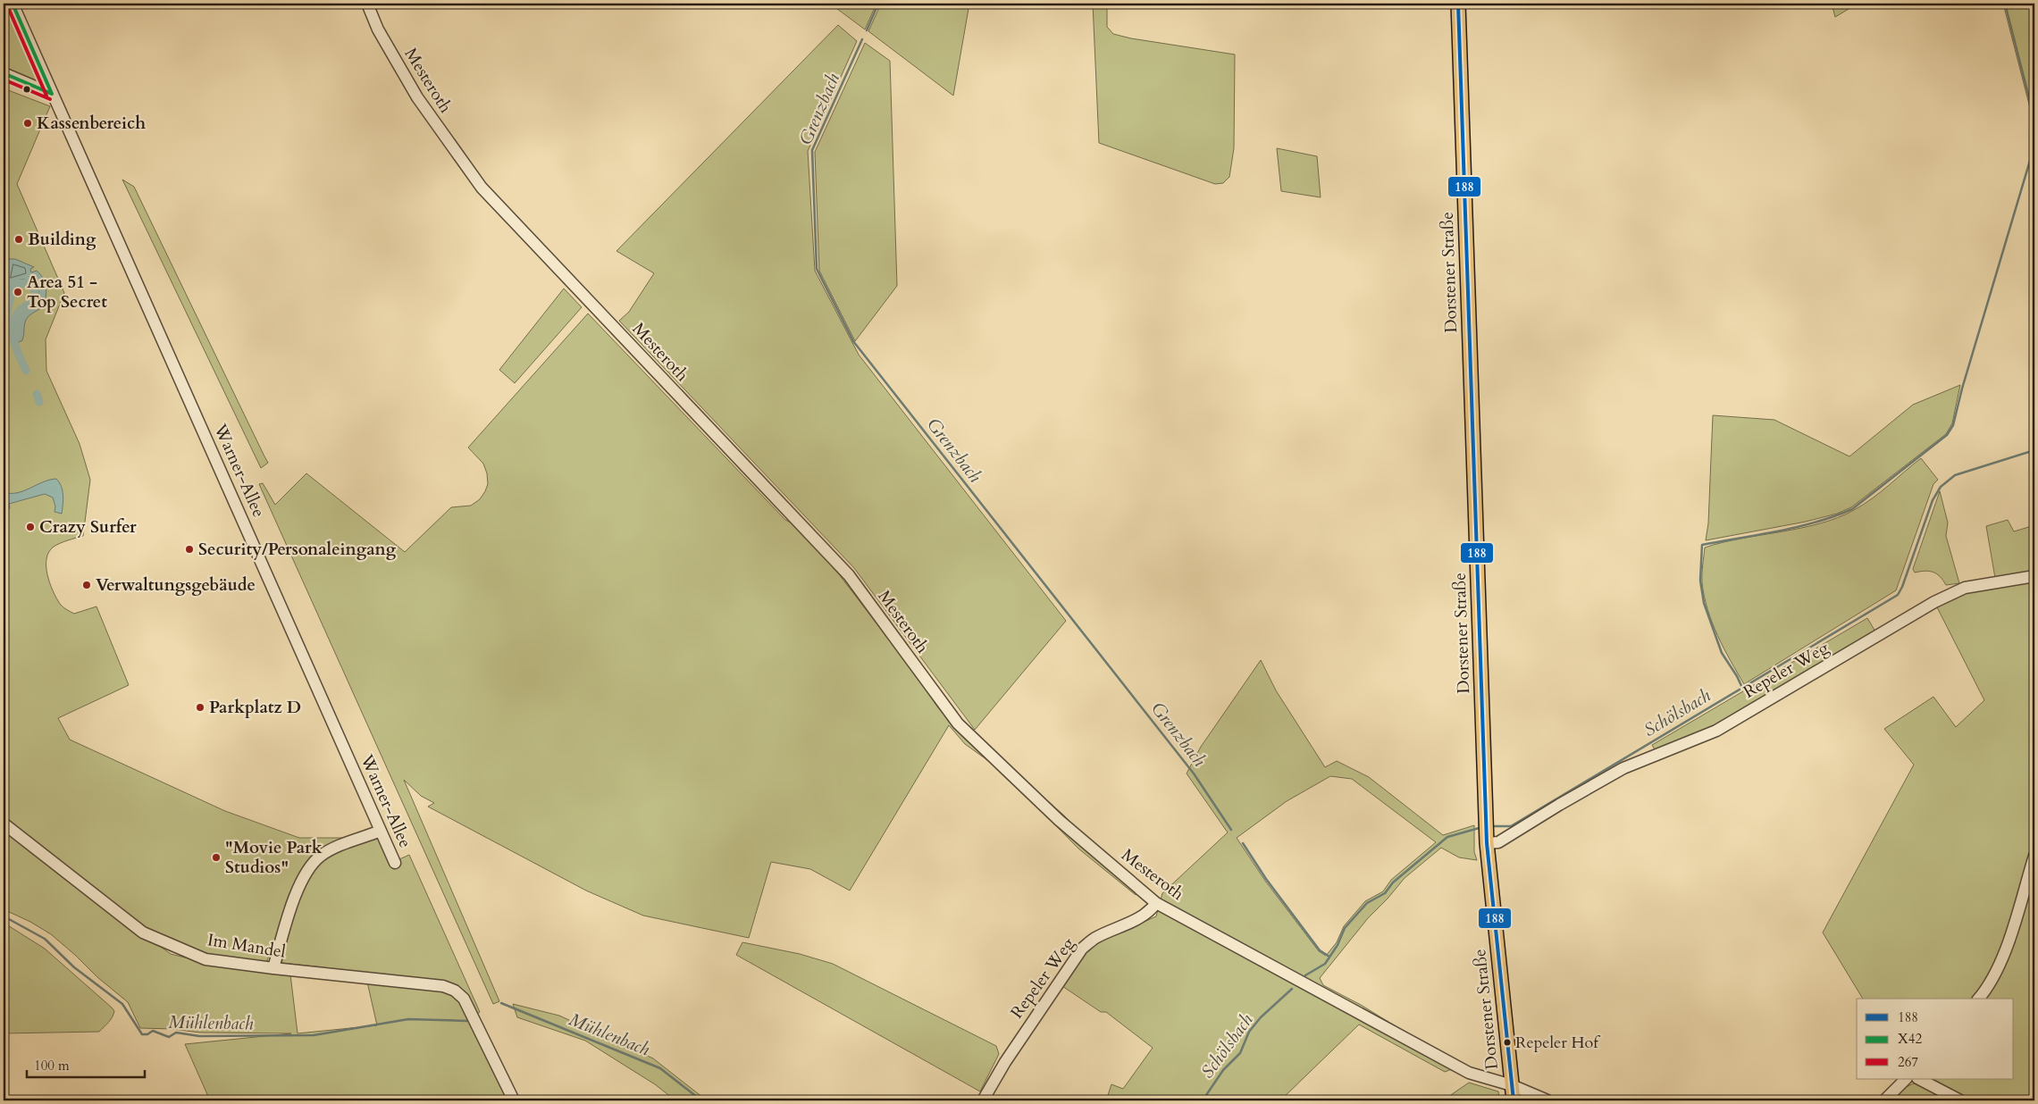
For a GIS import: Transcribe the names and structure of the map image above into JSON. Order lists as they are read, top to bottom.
{
  "streets": {
    "main road": ["Dorstener Straße"],
    "street": [
      "Mesteroth",
      "Warner-Allee",
      "Repeler Weg",
      "Im Mandel"
    ]
  },
  "crossings": [
    ["Mesteroth", "Dorstener Straße"],
    ["Mesteroth", "Repeler Weg"],
    ["Dorstener Straße", "Repeler Weg"]
  ],
  "water": ["Grenzbach", "Schölsbach", "Mühlenbach"],
  "places": [
    "Kassenbereich",
    "Building",
    "Area 51 - Top Secret",
    "Crazy Surfer",
    "Security/Personaleingang",
    "Verwaltungsgebäude",
    "Parkplatz D",
    "\"Movie Park Studios\"",
    "Repeler Hof"
  ],
  "lines": ["transit line 188", "transit line X42", "transit line 267"],
  "legend": ["188", "X42", "267"],
  "scale_bar": "100 m"
}
